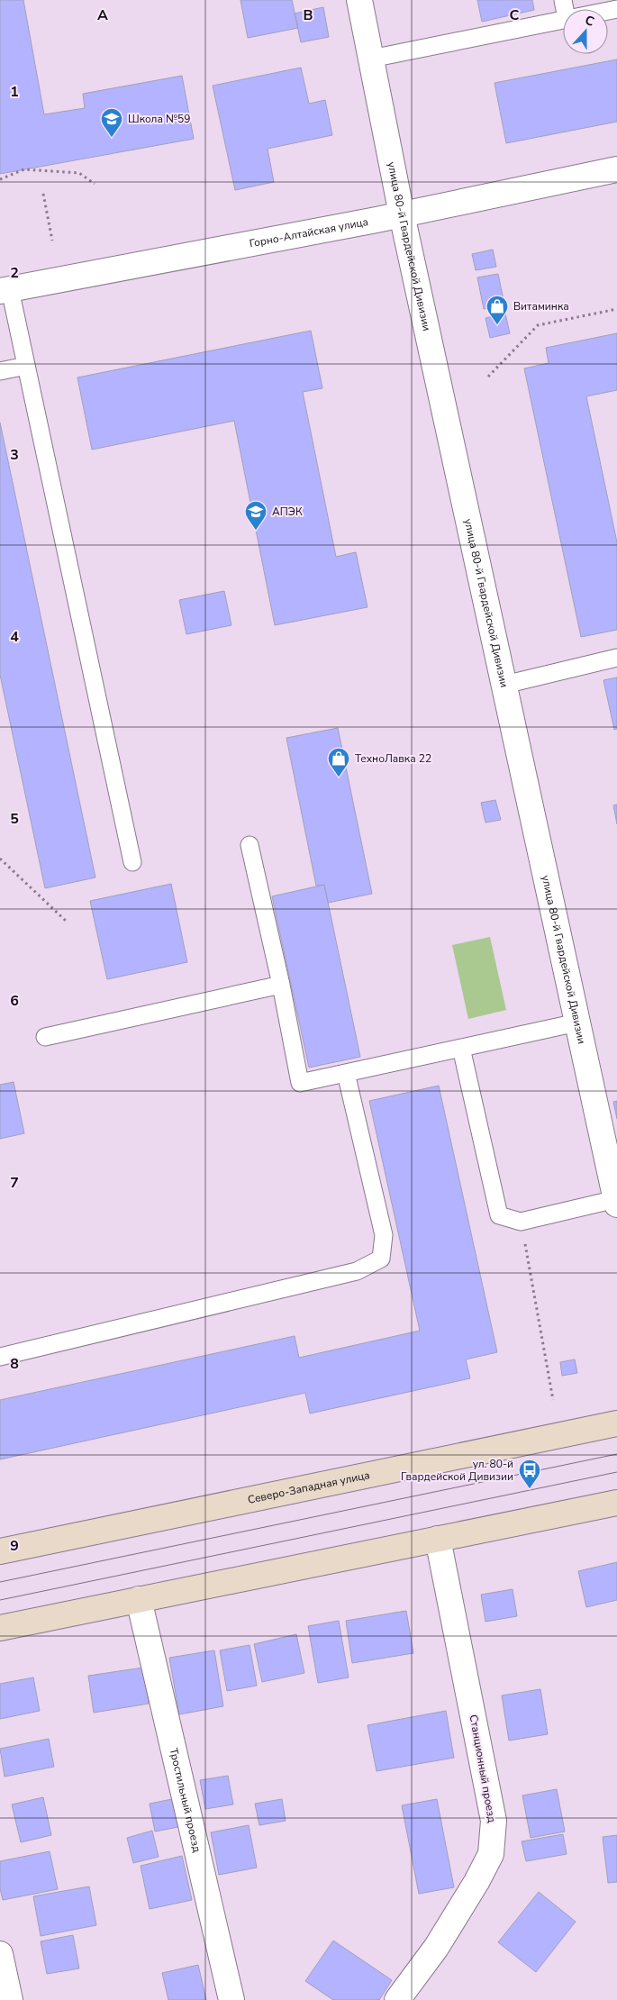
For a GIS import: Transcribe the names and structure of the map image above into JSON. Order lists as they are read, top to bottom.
{
  "streets": {
    "main road": ["Северо-Западная улица"],
    "street": [
      "Горно-Алтайская улица",
      "улица 80-й Гвардейской Дивизии",
      "Станционный проезд",
      "Тростильный проезд"
    ]
  },
  "crossings": [
    ["Горно-Алтайская улица", "улица 80-й Гвардейской Дивизии"]
  ],
  "places": {
    "school or university": ["Школа №59", "АПЭК"],
    "shop": ["Витаминка", "ТехноЛавка 22"],
    "bus stop": ["ул. 80-й Гвардейской Дивизии"]
  },
  "north": "top",
  "grid": {
    "columns": ["A", "B", "C"],
    "rows": [
      "1",
      "2",
      "3",
      "4",
      "5",
      "6",
      "7",
      "8",
      "9"
    ]
  }
}
